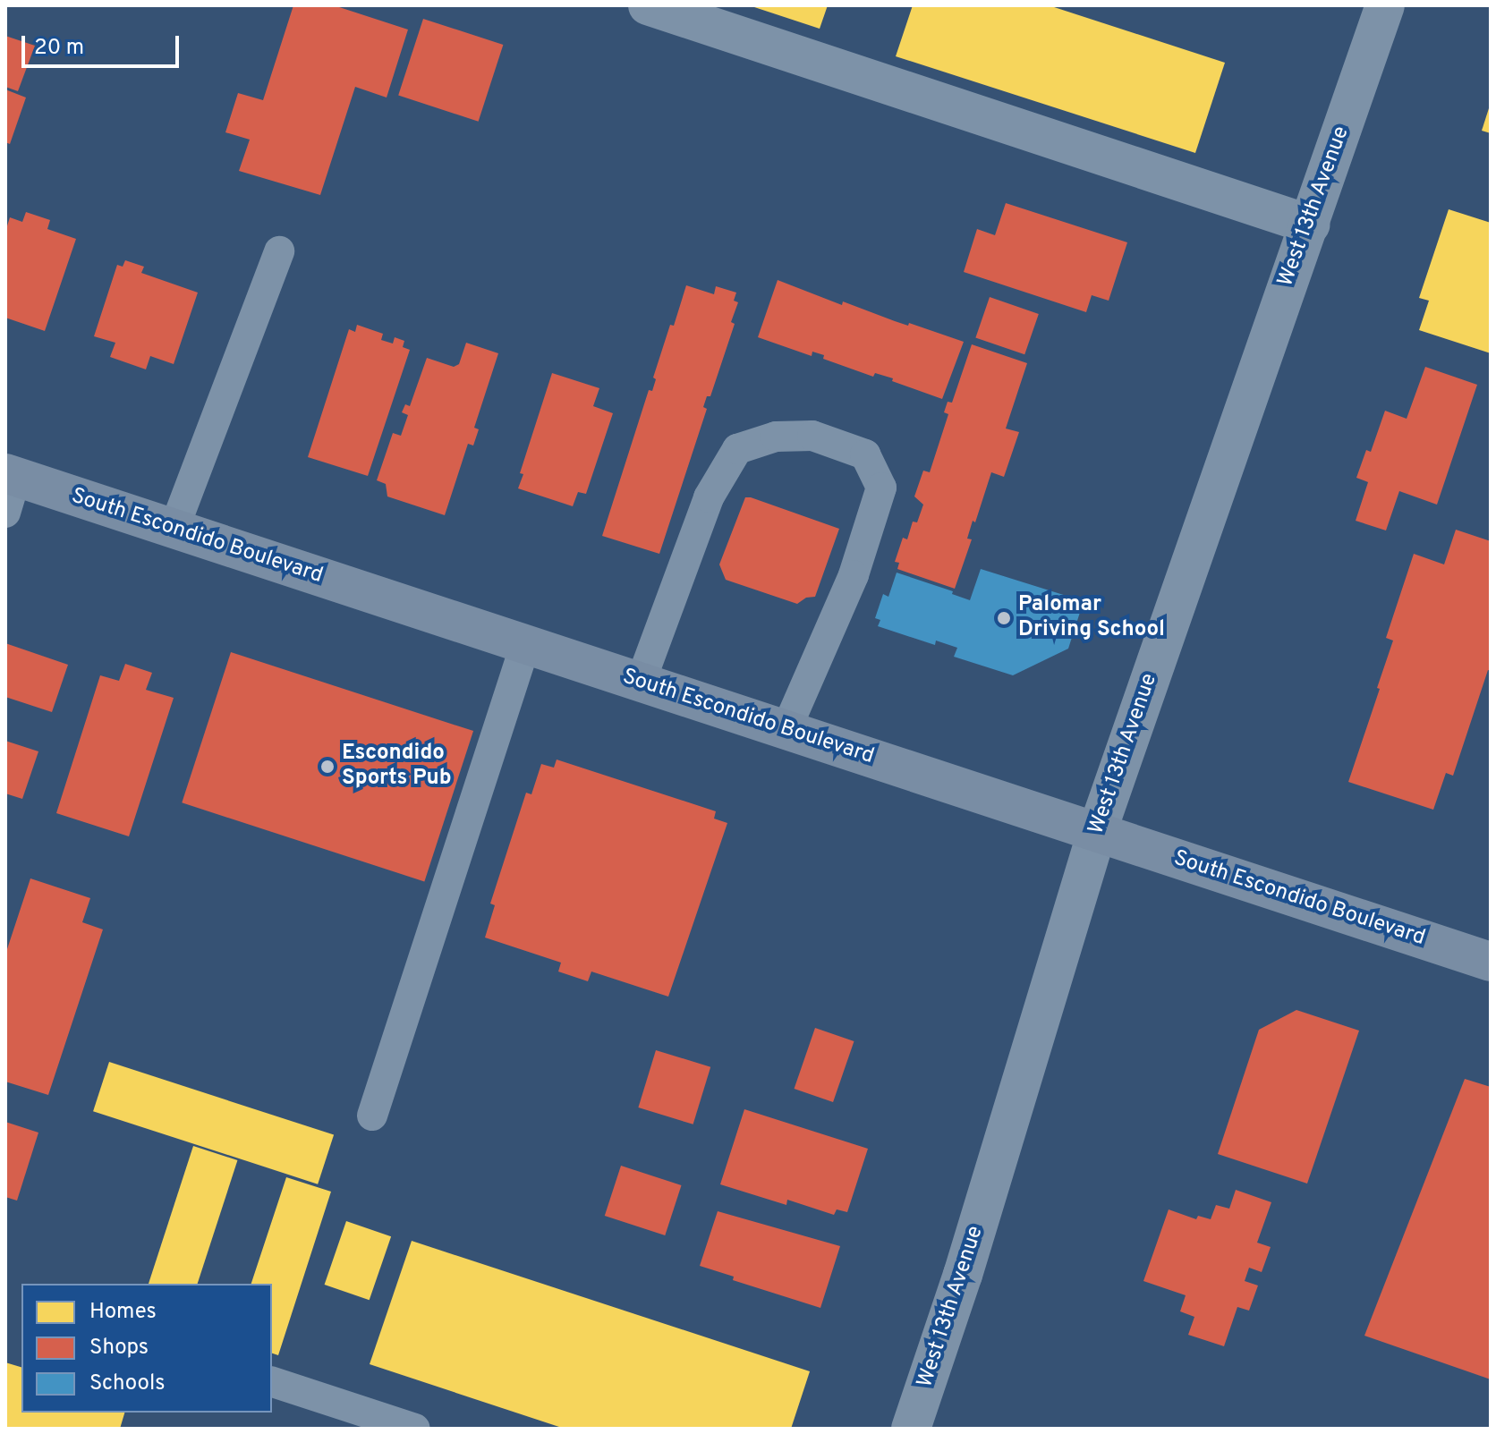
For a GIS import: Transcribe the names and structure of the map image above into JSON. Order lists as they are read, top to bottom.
{
  "streets": {
    "main road": ["South Escondido Boulevard"],
    "street": ["West 13th Avenue"]
  },
  "crossings": [
    ["West 13th Avenue", "South Escondido Boulevard"]
  ],
  "places": ["Palomar Driving School", "Escondido Sports Pub"],
  "legend": ["Homes", "Shops", "Schools"],
  "scale_bar": "20 m"
}
